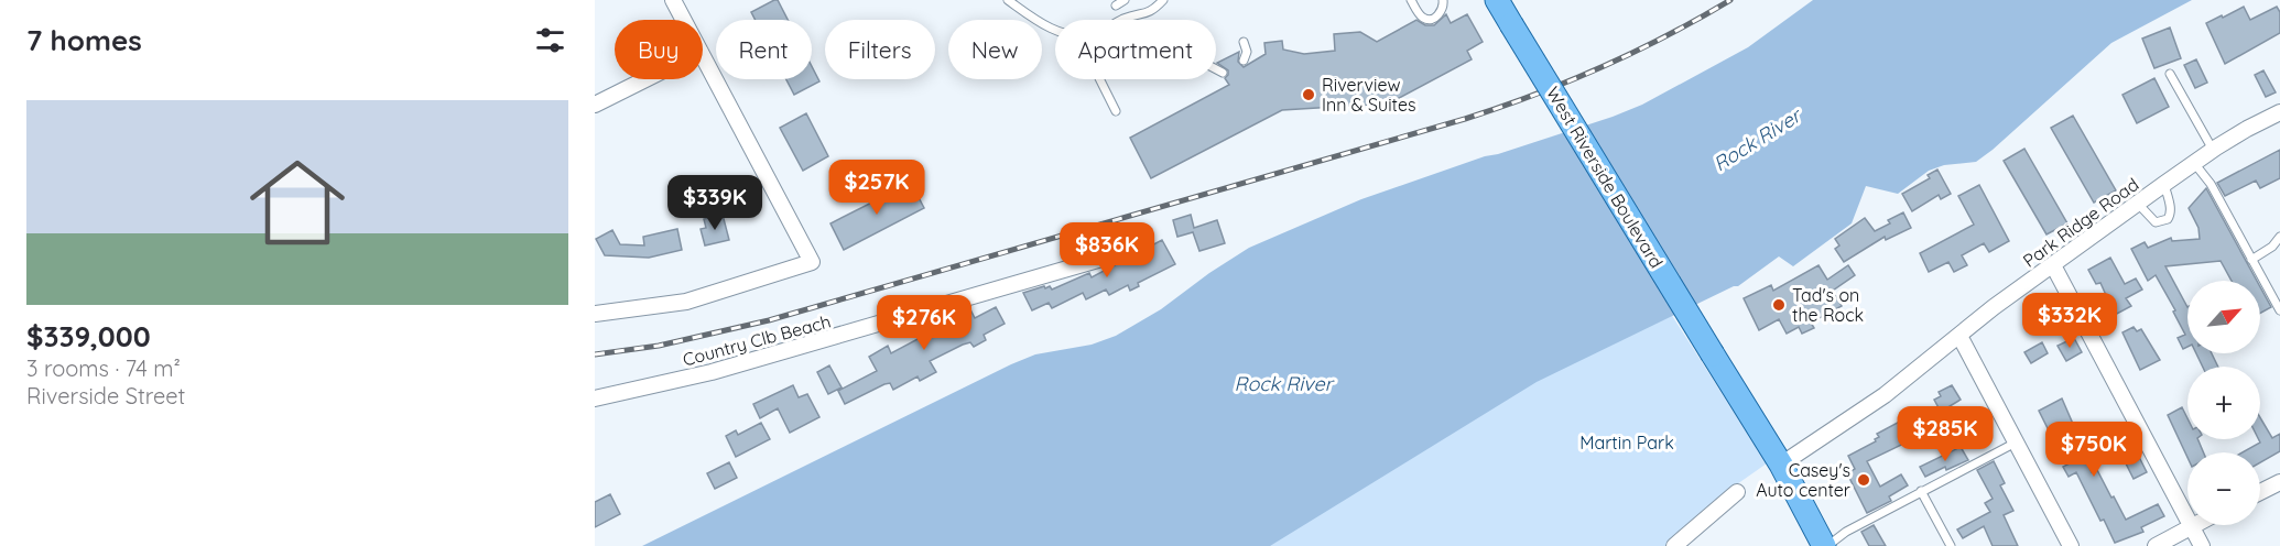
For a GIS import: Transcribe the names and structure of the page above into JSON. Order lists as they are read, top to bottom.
{
  "streets": {
    "main road": ["West Riverside Boulevard"],
    "street": ["Park Ridge Road", "Country Clb Beach"]
  },
  "crossings": [
    ["West Riverside Boulevard", "Park Ridge Road"]
  ],
  "water": ["Rock River"],
  "parks": ["Martin Park"],
  "places": ["Riverview Inn & Suites", "Tad's on the Rock", "Casey's Auto center"],
  "north": "top right",
  "page": {
    "heading": "7 homes",
    "chip": [
      "Buy",
      "Rent",
      "Filters",
      "New",
      "Apartment"
    ],
    "list": [
      {
        "name": "$339,000",
        "note": "3 rooms · 74 m² · Riverside Street"
      }
    ],
    "price": [
      "$257K",
      "$339K",
      "$836K",
      "$332K",
      "$276K",
      "$285K",
      "$750K"
    ],
    "map_buttons": ["+", "−"]
  }
}
